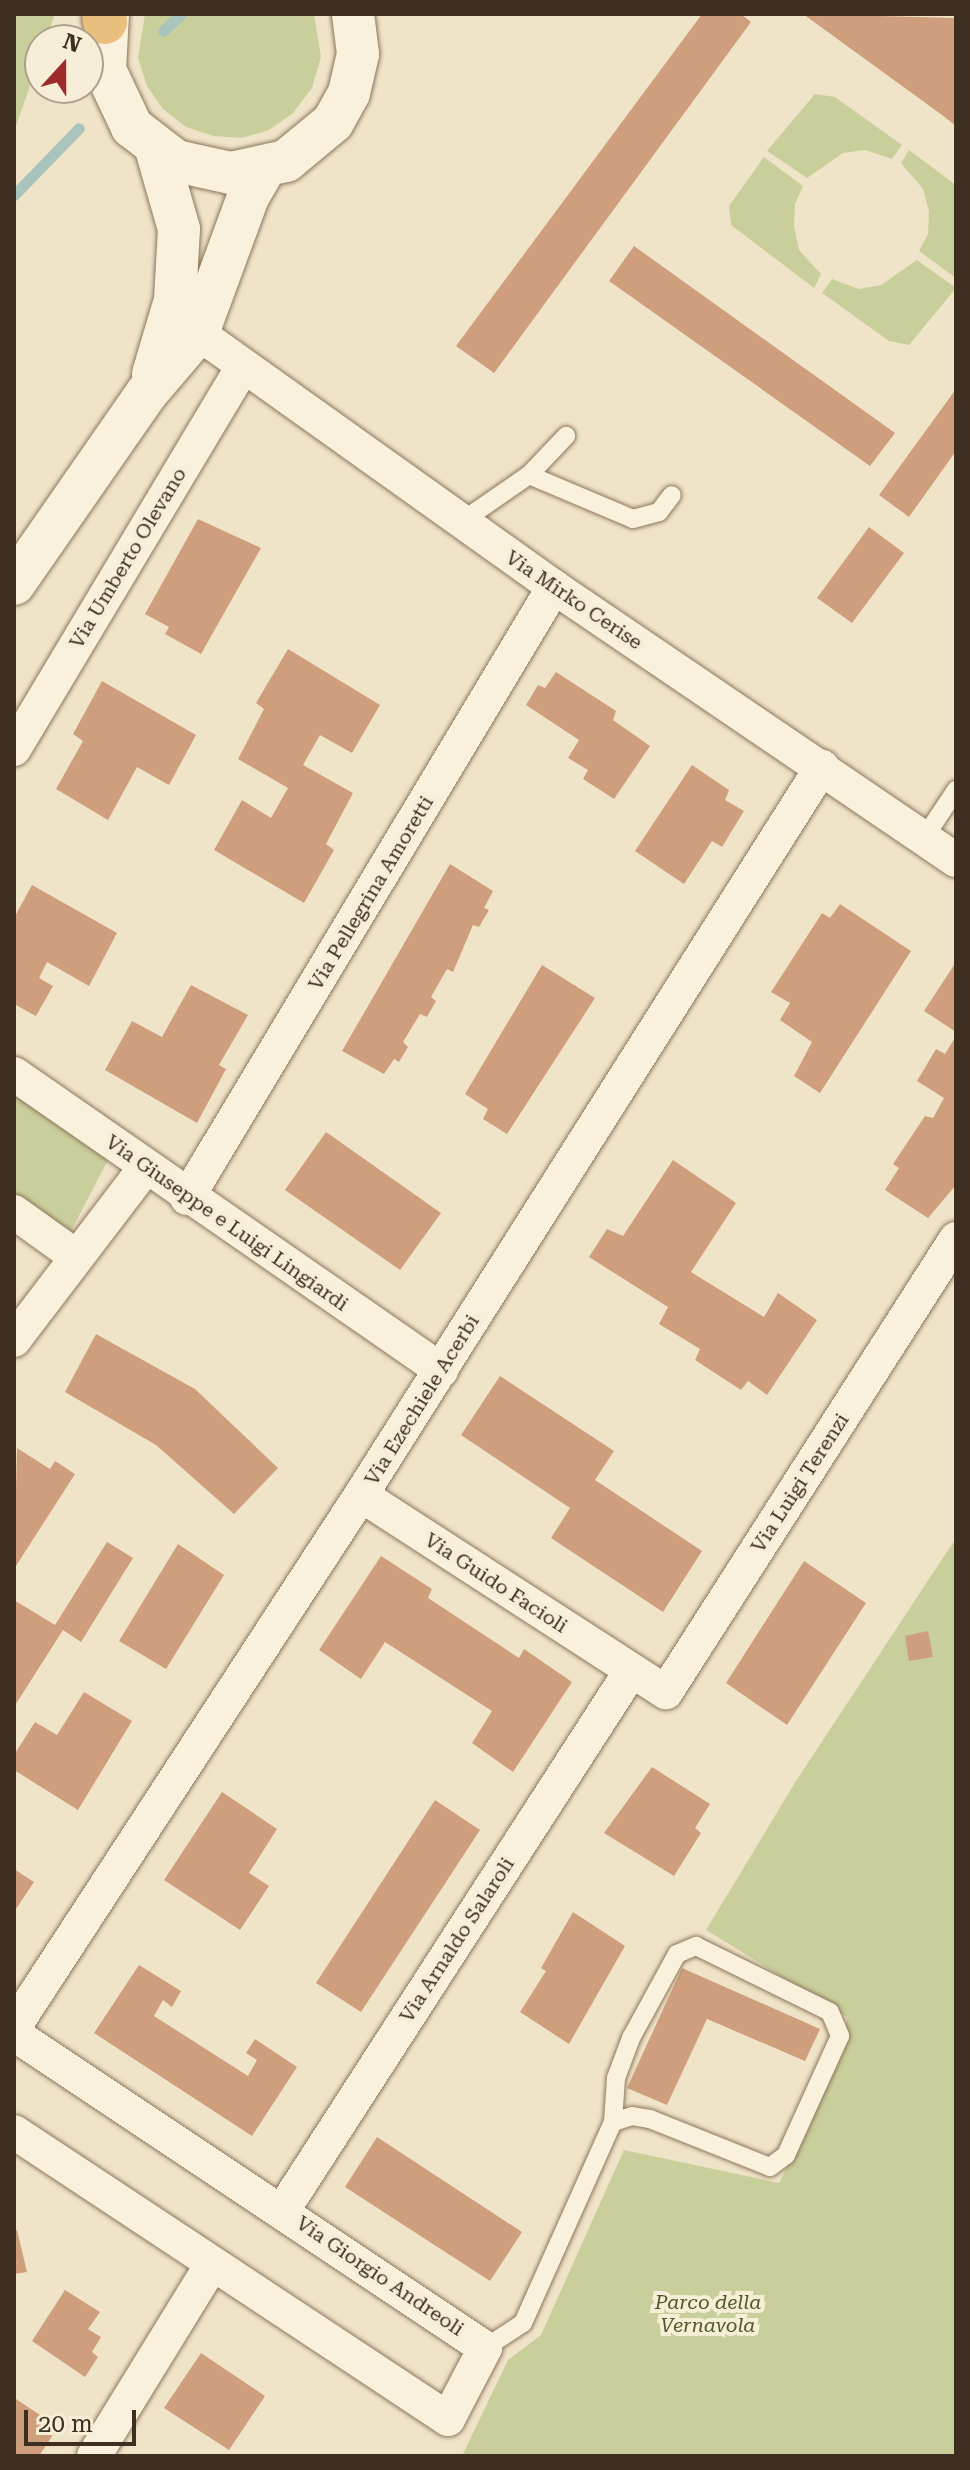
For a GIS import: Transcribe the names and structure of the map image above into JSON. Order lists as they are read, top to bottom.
{
  "streets": {
    "street": [
      "Via Umberto Olevano",
      "Via Mirko Cerise",
      "Via Pellegrina Amoretti",
      "Via Giuseppe e Luigi Lingiardi",
      "Via Ezechiele Acerbi",
      "Via Luigi Terenzi",
      "Via Guido Facioli",
      "Via Arnaldo Salaroli",
      "Via Giorgio Andreoli"
    ]
  },
  "crossings": [
    ["Via Umberto Olevano", "Via Mirko Cerise"],
    ["Via Mirko Cerise", "Via Pellegrina Amoretti"],
    ["Via Mirko Cerise", "Via Ezechiele Acerbi"],
    ["Via Pellegrina Amoretti", "Via Giuseppe e Luigi Lingiardi"],
    ["Via Giuseppe e Luigi Lingiardi", "Via Ezechiele Acerbi"],
    ["Via Ezechiele Acerbi", "Via Guido Facioli"],
    ["Via Luigi Terenzi", "Via Guido Facioli"],
    ["Via Luigi Terenzi", "Via Arnaldo Salaroli"],
    ["Via Guido Facioli", "Via Arnaldo Salaroli"],
    ["Via Arnaldo Salaroli", "Via Giorgio Andreoli"]
  ],
  "parks": ["Parco della Vernavola"],
  "scale_bar": "20 m",
  "north": "top"
}
